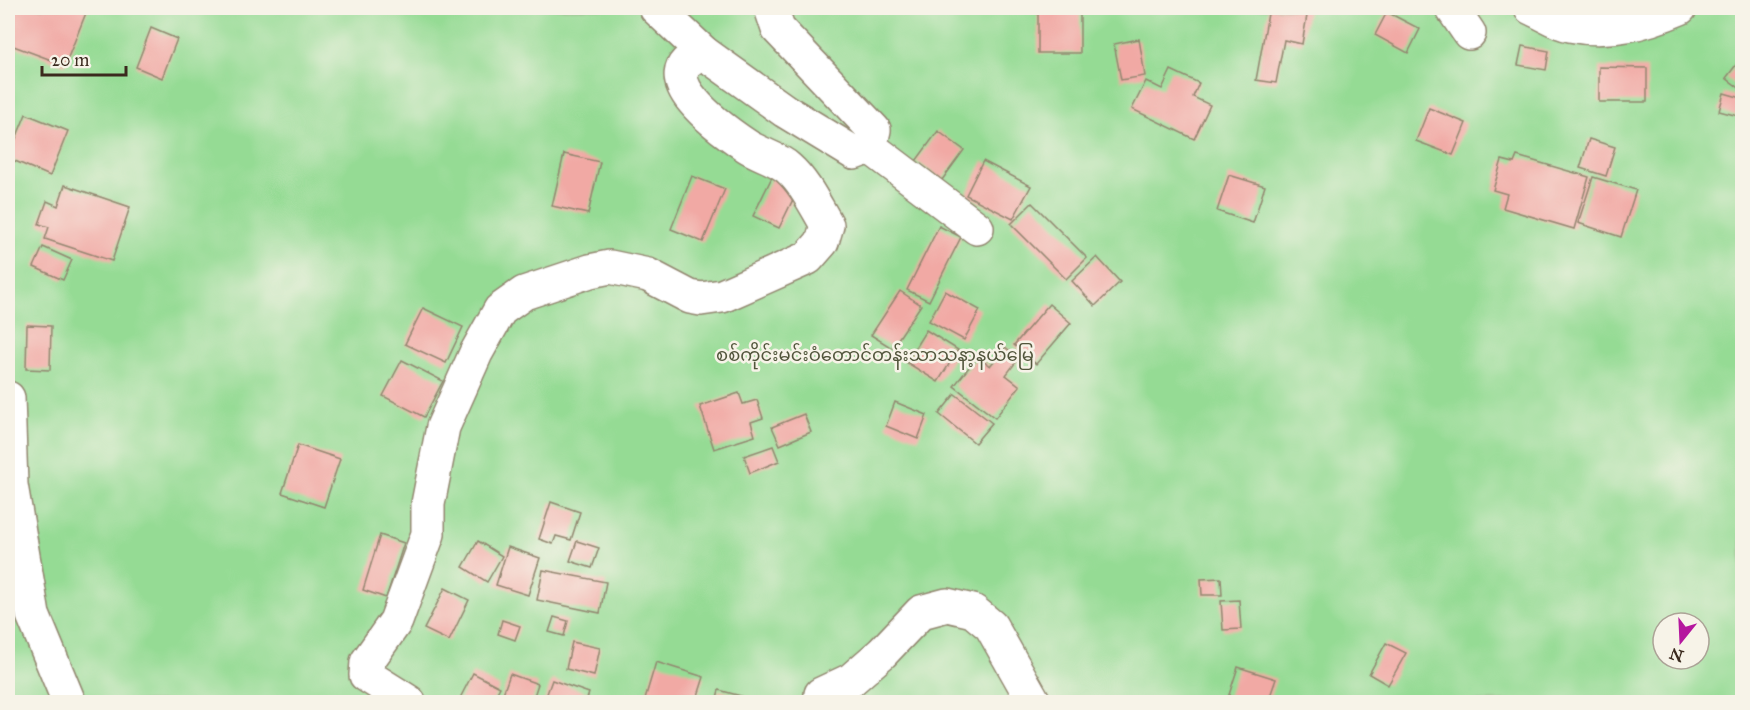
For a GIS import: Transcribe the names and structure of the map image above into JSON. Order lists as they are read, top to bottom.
{
  "parks": ["စစ်ကိုင်းမင်းဝံတောင်တန်းသာသနာ့နယ်မြေ"],
  "scale_bar": "20 m",
  "north": "bottom"
}
